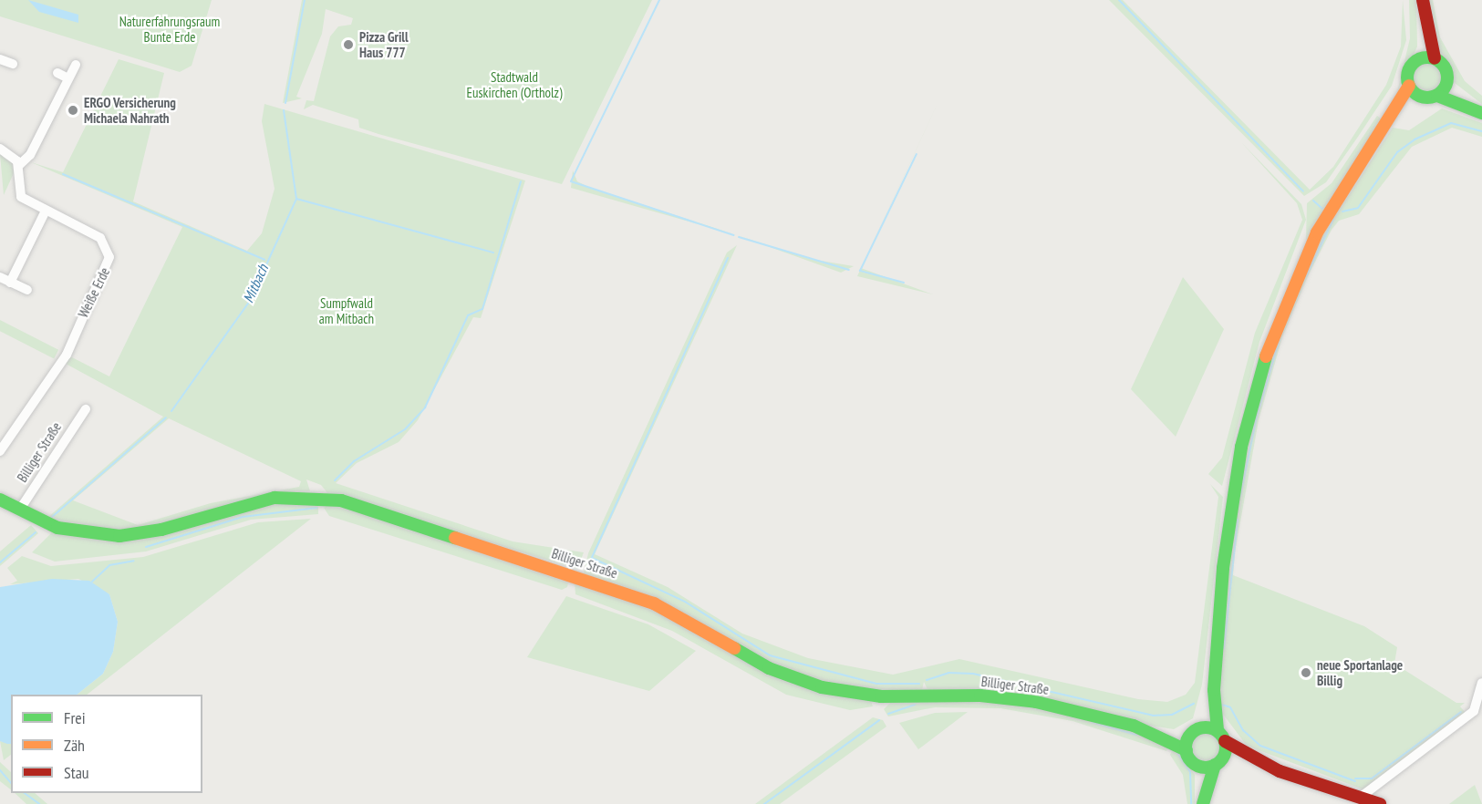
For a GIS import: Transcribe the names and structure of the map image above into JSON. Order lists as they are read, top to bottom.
{
  "streets": {
    "street": ["Weiße Erde", "Billiger Straße"]
  },
  "water": ["Mitbach"],
  "parks": ["Naturerfahrungsraum Bunte Erde", "Stadtwald Euskirchen (Ortholz)", "Sumpfwald am Mitbach"],
  "places": ["Pizza Grill Haus 777", "ERGO Versicherung Michaela Nahrath", "neue Sportanlage Billig"],
  "legend": ["Frei", "Zäh", "Stau"]
}
